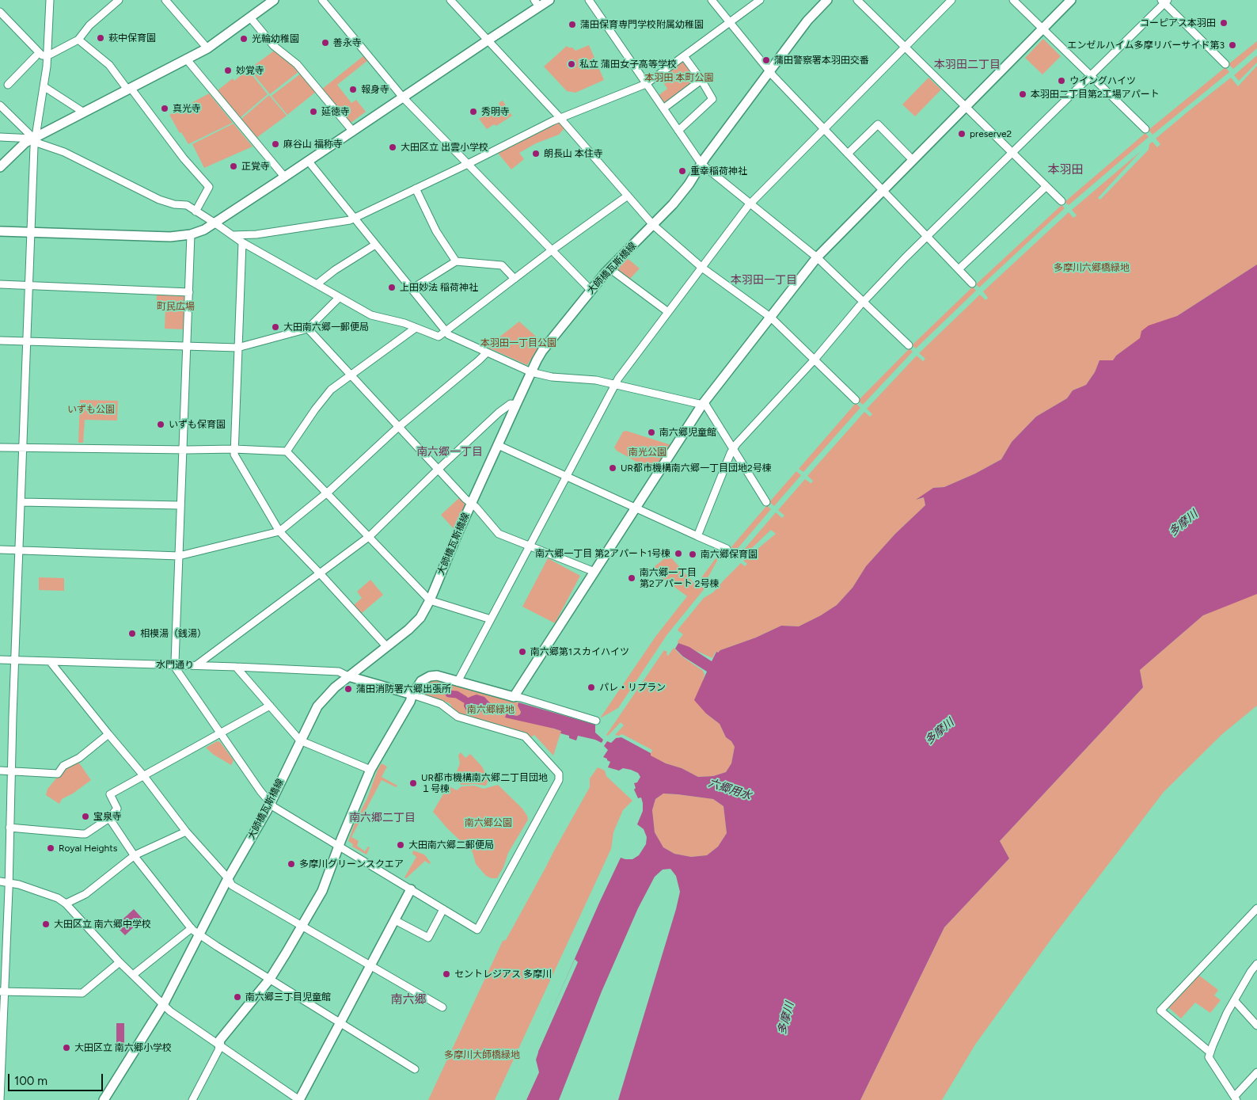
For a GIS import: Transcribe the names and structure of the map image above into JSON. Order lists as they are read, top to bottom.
{
  "streets": {
    "street": ["大師橋瓦斯橋線", "水門通り"]
  },
  "crossings": [
    ["大師橋瓦斯橋線", "水門通り"]
  ],
  "districts": [
    "本羽田二丁目",
    "本羽田",
    "本羽田一丁目",
    "南六郷一丁目",
    "南六郷二丁目",
    "南六郷"
  ],
  "water": ["多摩川", "六郷用水"],
  "parks": [
    "本羽田 本町公園",
    "多摩川六郷橋緑地",
    "町民広場",
    "本羽田一丁目公園",
    "いずも公園",
    "南光公園",
    "南六郷緑地",
    "南六郷公園",
    "多摩川大師橋緑地"
  ],
  "places": [
    "コーピアス本羽田",
    "蒲田保育専門学校附属幼稚園",
    "萩中保育園",
    "光輪幼稚園",
    "善永寺",
    "エンゼルハイム多摩リバーサイド第3",
    "蒲田警察署本羽田交番",
    "私立 蒲田女子高等学校",
    "妙覚寺",
    "ウイングハイツ",
    "報身寺",
    "本羽田二丁目第2工場アパート",
    "真光寺",
    "延徳寺",
    "秀明寺",
    "preserve2",
    "麻谷山 福称寺",
    "大田区立 出雲小学校",
    "朗長山 本住寺",
    "正覚寺",
    "重幸稲荷神社",
    "上田妙法 稲荷神社",
    "大田南六郷一郵便局",
    "いずも保育園",
    "南六郷児童館",
    "UR都市機構南六郷一丁目団地2号棟",
    "南六郷一丁目 第2アパート1号棟",
    "南六郷保育園",
    "南六郷一丁目 第2アパート 2号棟",
    "相模湯（銭湯）",
    "南六郷第1スカイハイツ",
    "パレ・リプラン",
    "蒲田消防署六郷出張所",
    "UR都市機構南六郷二丁目団地 １号棟",
    "宝泉寺",
    "大田南六郷二郵便局",
    "Royal Heights",
    "多摩川グリーンスクエア",
    "大田区立 南六郷中学校",
    "セントレジアス 多摩川",
    "南六郷三丁目児童館",
    "大田区立 南六郷小学校"
  ],
  "scale_bar": "100 m"
}
